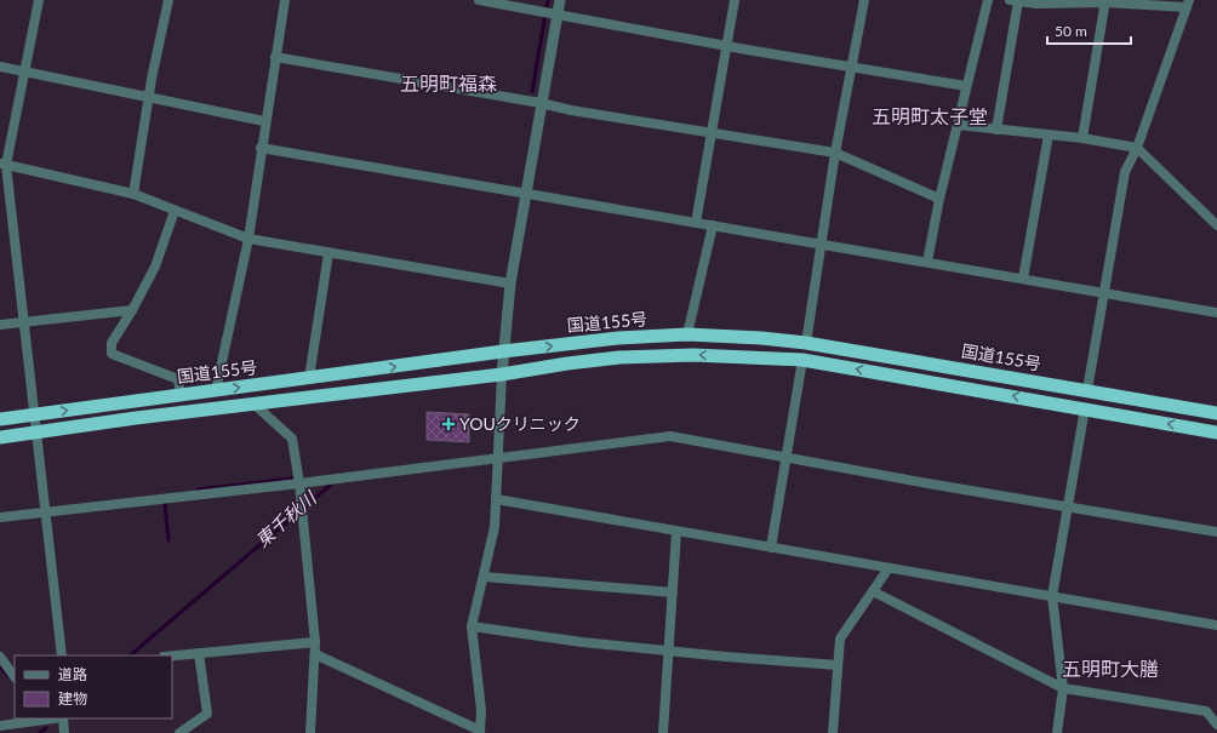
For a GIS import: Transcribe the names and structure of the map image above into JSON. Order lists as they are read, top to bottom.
{
  "streets": {
    "highway": ["国道155号"]
  },
  "districts": ["五明町福森", "五明町太子堂", "五明町大膳"],
  "water": ["東千秋川"],
  "places": {
    "health": ["YOUクリニック"]
  },
  "legend": ["道路", "建物"],
  "scale_bar": "50 m"
}
